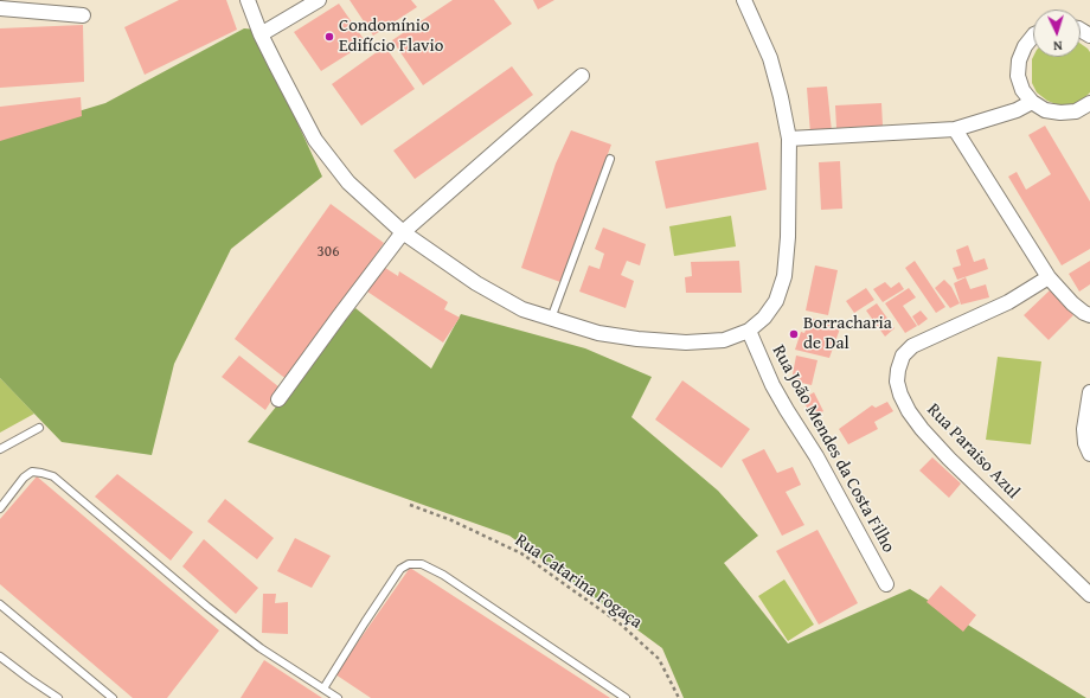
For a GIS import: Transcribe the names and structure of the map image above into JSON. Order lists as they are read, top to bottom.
{
  "streets": {
    "street": ["Rua João Mendes da Costa Filho", "Rua Paraiso Azul"],
    "path": ["Rua Catarina Fogaça"]
  },
  "places": ["Condomínio Edifício Flavio", "Borracharia de Dal"],
  "house_numbers": ["306"],
  "north": "bottom"
}
